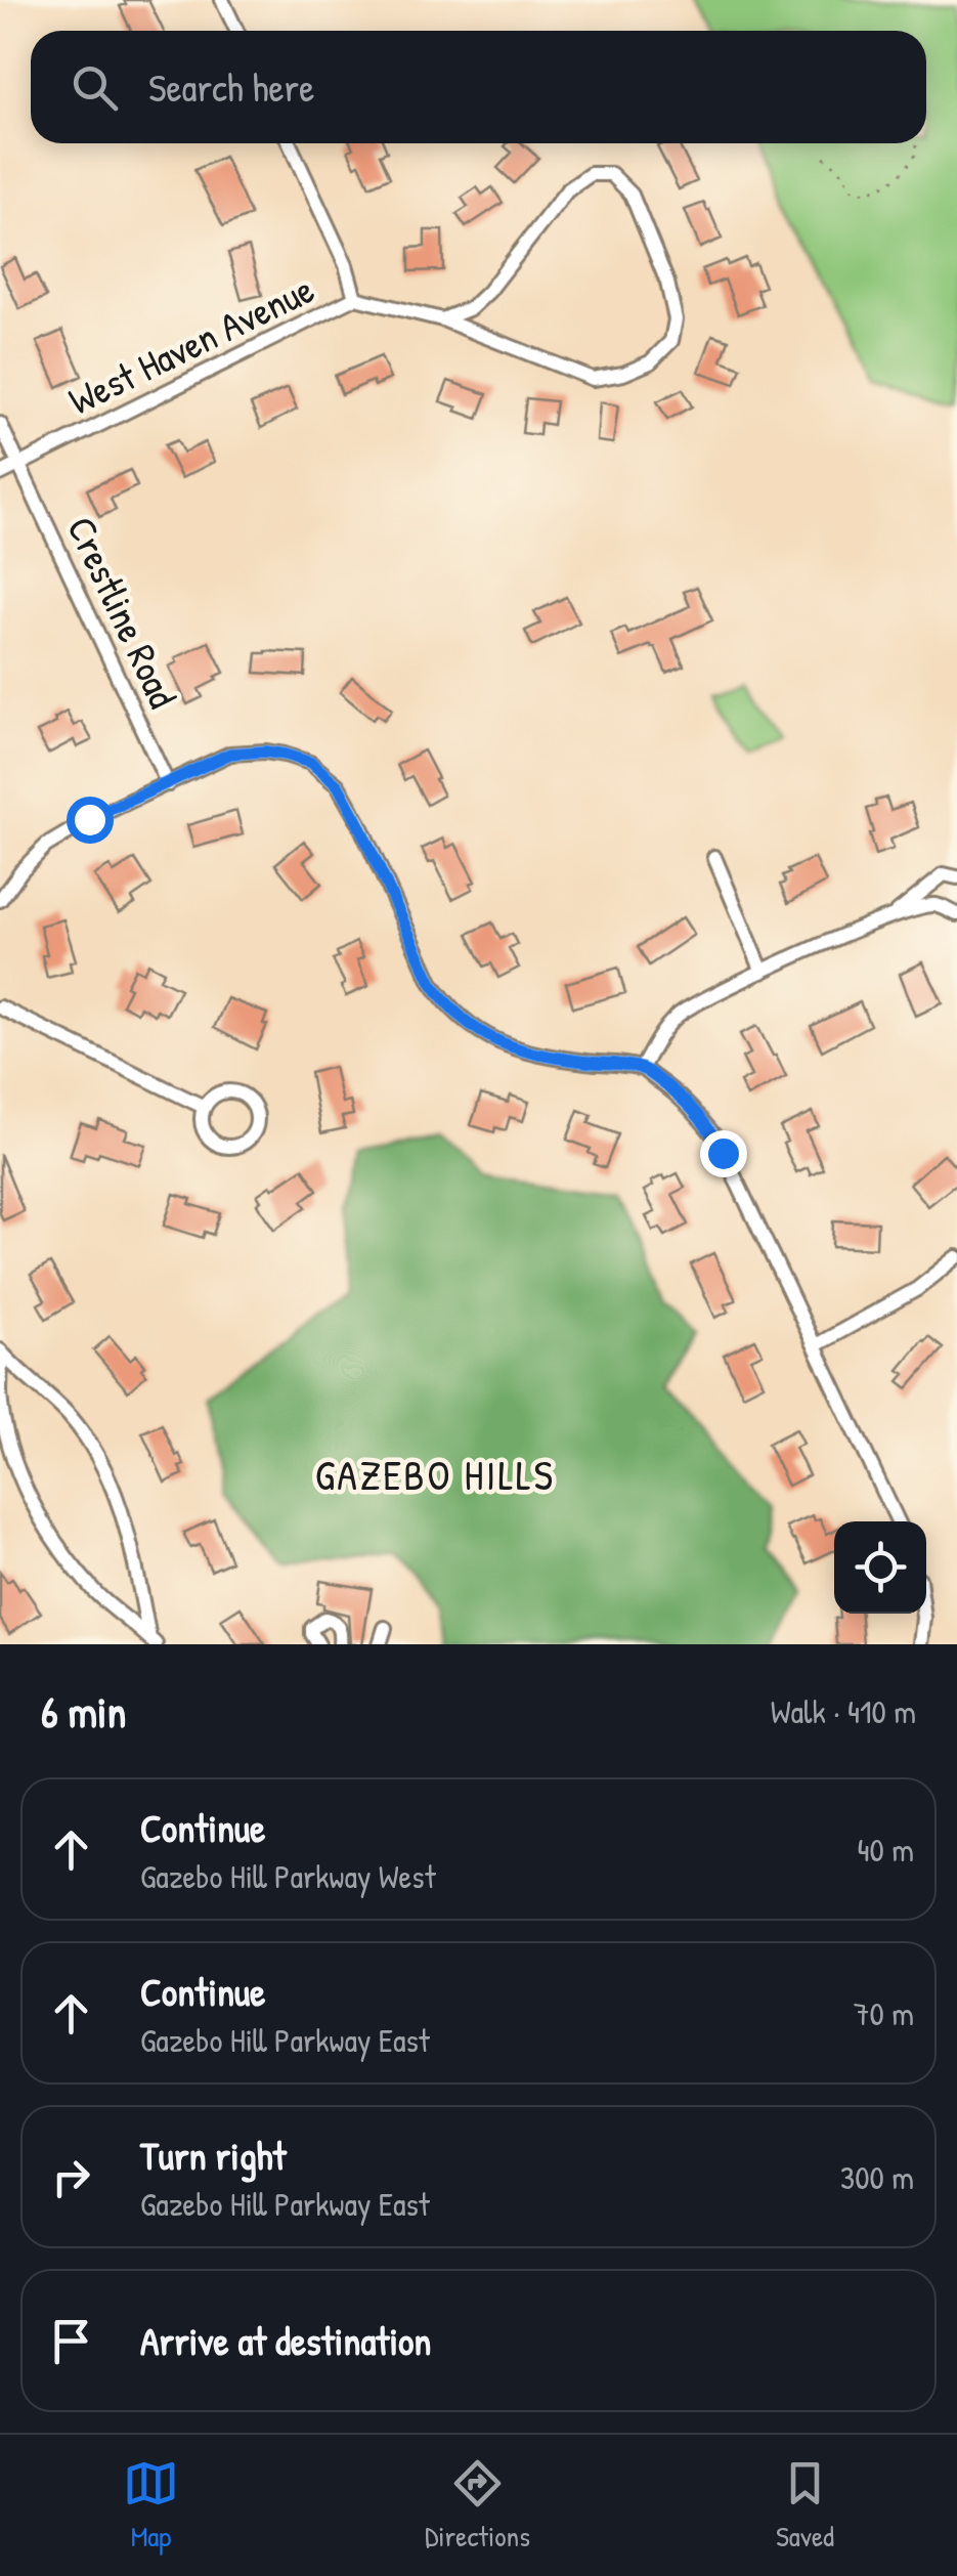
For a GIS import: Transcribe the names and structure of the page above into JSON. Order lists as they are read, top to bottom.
{
  "streets": {
    "street": ["West Haven Avenue", "Crestline Road"]
  },
  "crossings": [
    ["West Haven Avenue", "Crestline Road"]
  ],
  "districts": ["GAZEBO HILLS"],
  "page": {
    "search": "Search here",
    "heading": ["6 min", "Walk · 410 m"],
    "list": [
      ["Continue", "Gazebo Hill Parkway West", "40 m"],
      ["Continue", "Gazebo Hill Parkway East", "70 m"],
      ["Turn right", "Gazebo Hill Parkway East", "300 m"],
      "Arrive at destination"
    ],
    "nav": ["Map", "Directions", "Saved"]
  }
}
